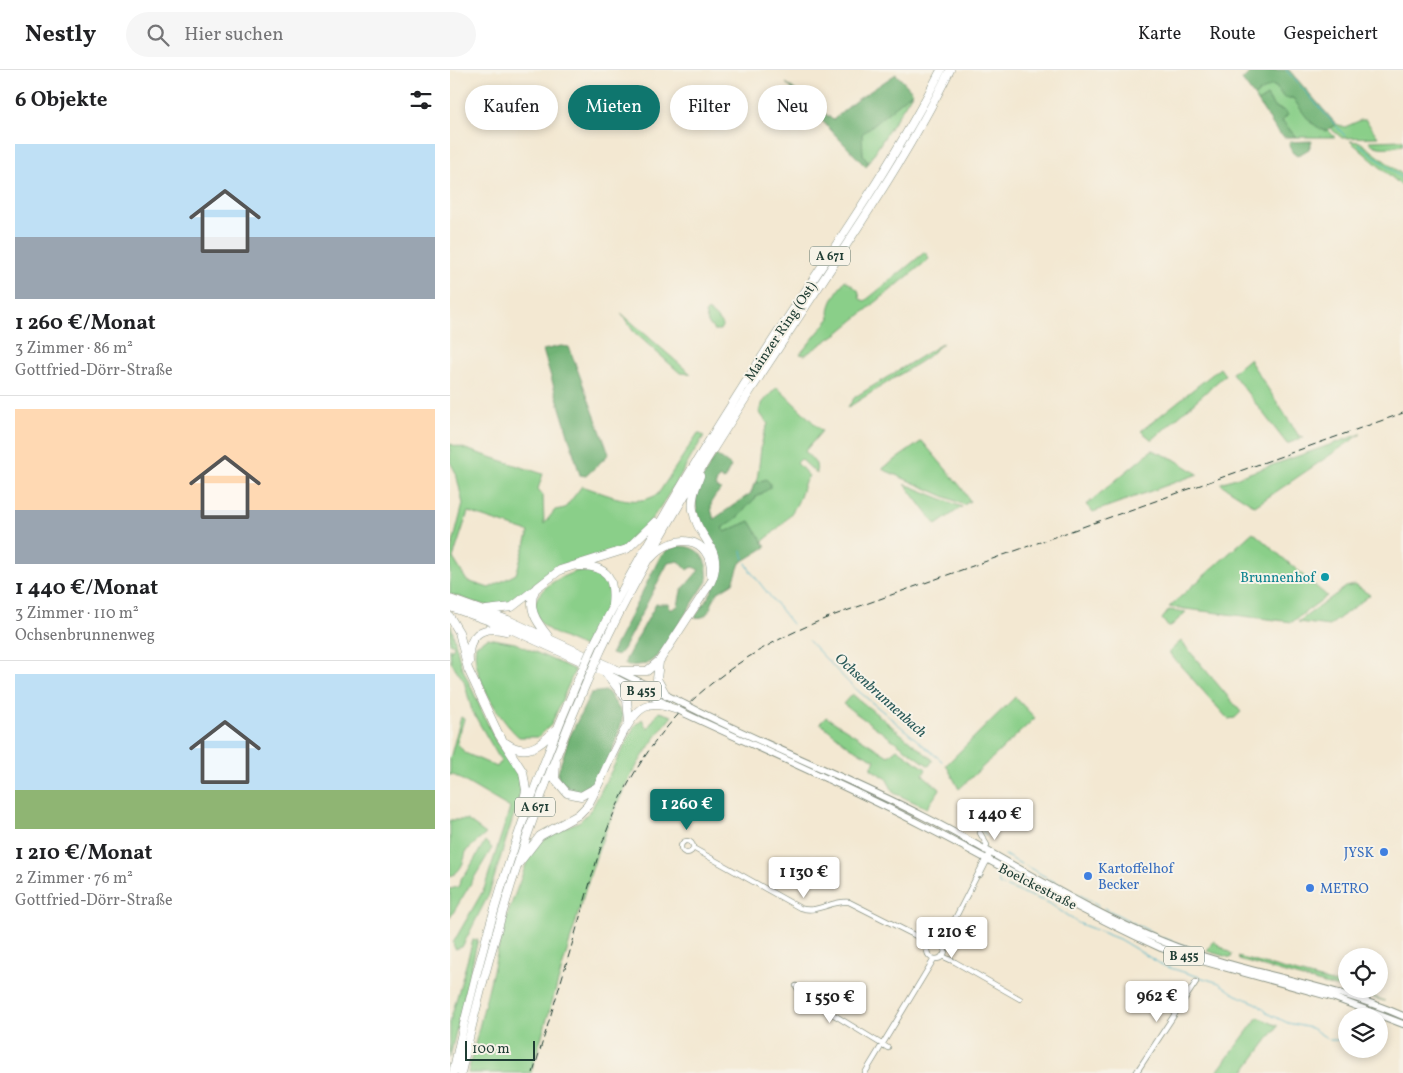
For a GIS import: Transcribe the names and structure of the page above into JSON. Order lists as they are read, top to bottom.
{
  "streets": {
    "highway": ["A 671", "Mainzer Ring (Ost)", "B 455"],
    "main road": ["Boelckestraße"]
  },
  "crossings": [
    ["A 671", "Mainzer Ring (Ost)"],
    ["B 455", "Boelckestraße"]
  ],
  "water": ["Ochsenbrunnenbach"],
  "places": [
    "Brunnenhof",
    "JYSK",
    "Kartoffelhof Becker",
    "METRO"
  ],
  "scale_bar": "100 m",
  "page": {
    "header": "Nestly",
    "search": "Hier suchen",
    "nav": ["Karte", "Route", "Gespeichert"],
    "heading": "6 Objekte",
    "chip": [
      "Kaufen",
      "Mieten",
      "Filter",
      "Neu"
    ],
    "list": [
      {
        "name": "1 260 €/Monat",
        "note": "3 Zimmer · 86 m² · Gottfried-Dörr-Straße"
      },
      {
        "name": "1 440 €/Monat",
        "note": "3 Zimmer · 110 m² · Ochsenbrunnenweg"
      },
      {
        "name": "1 210 €/Monat",
        "note": "2 Zimmer · 76 m² · Gottfried-Dörr-Straße"
      }
    ],
    "price": [
      "1 260 €",
      "1 440 €",
      "1 130 €",
      "1 210 €",
      "962 €",
      "1 550 €"
    ],
    "scale": "100 m"
  }
}
